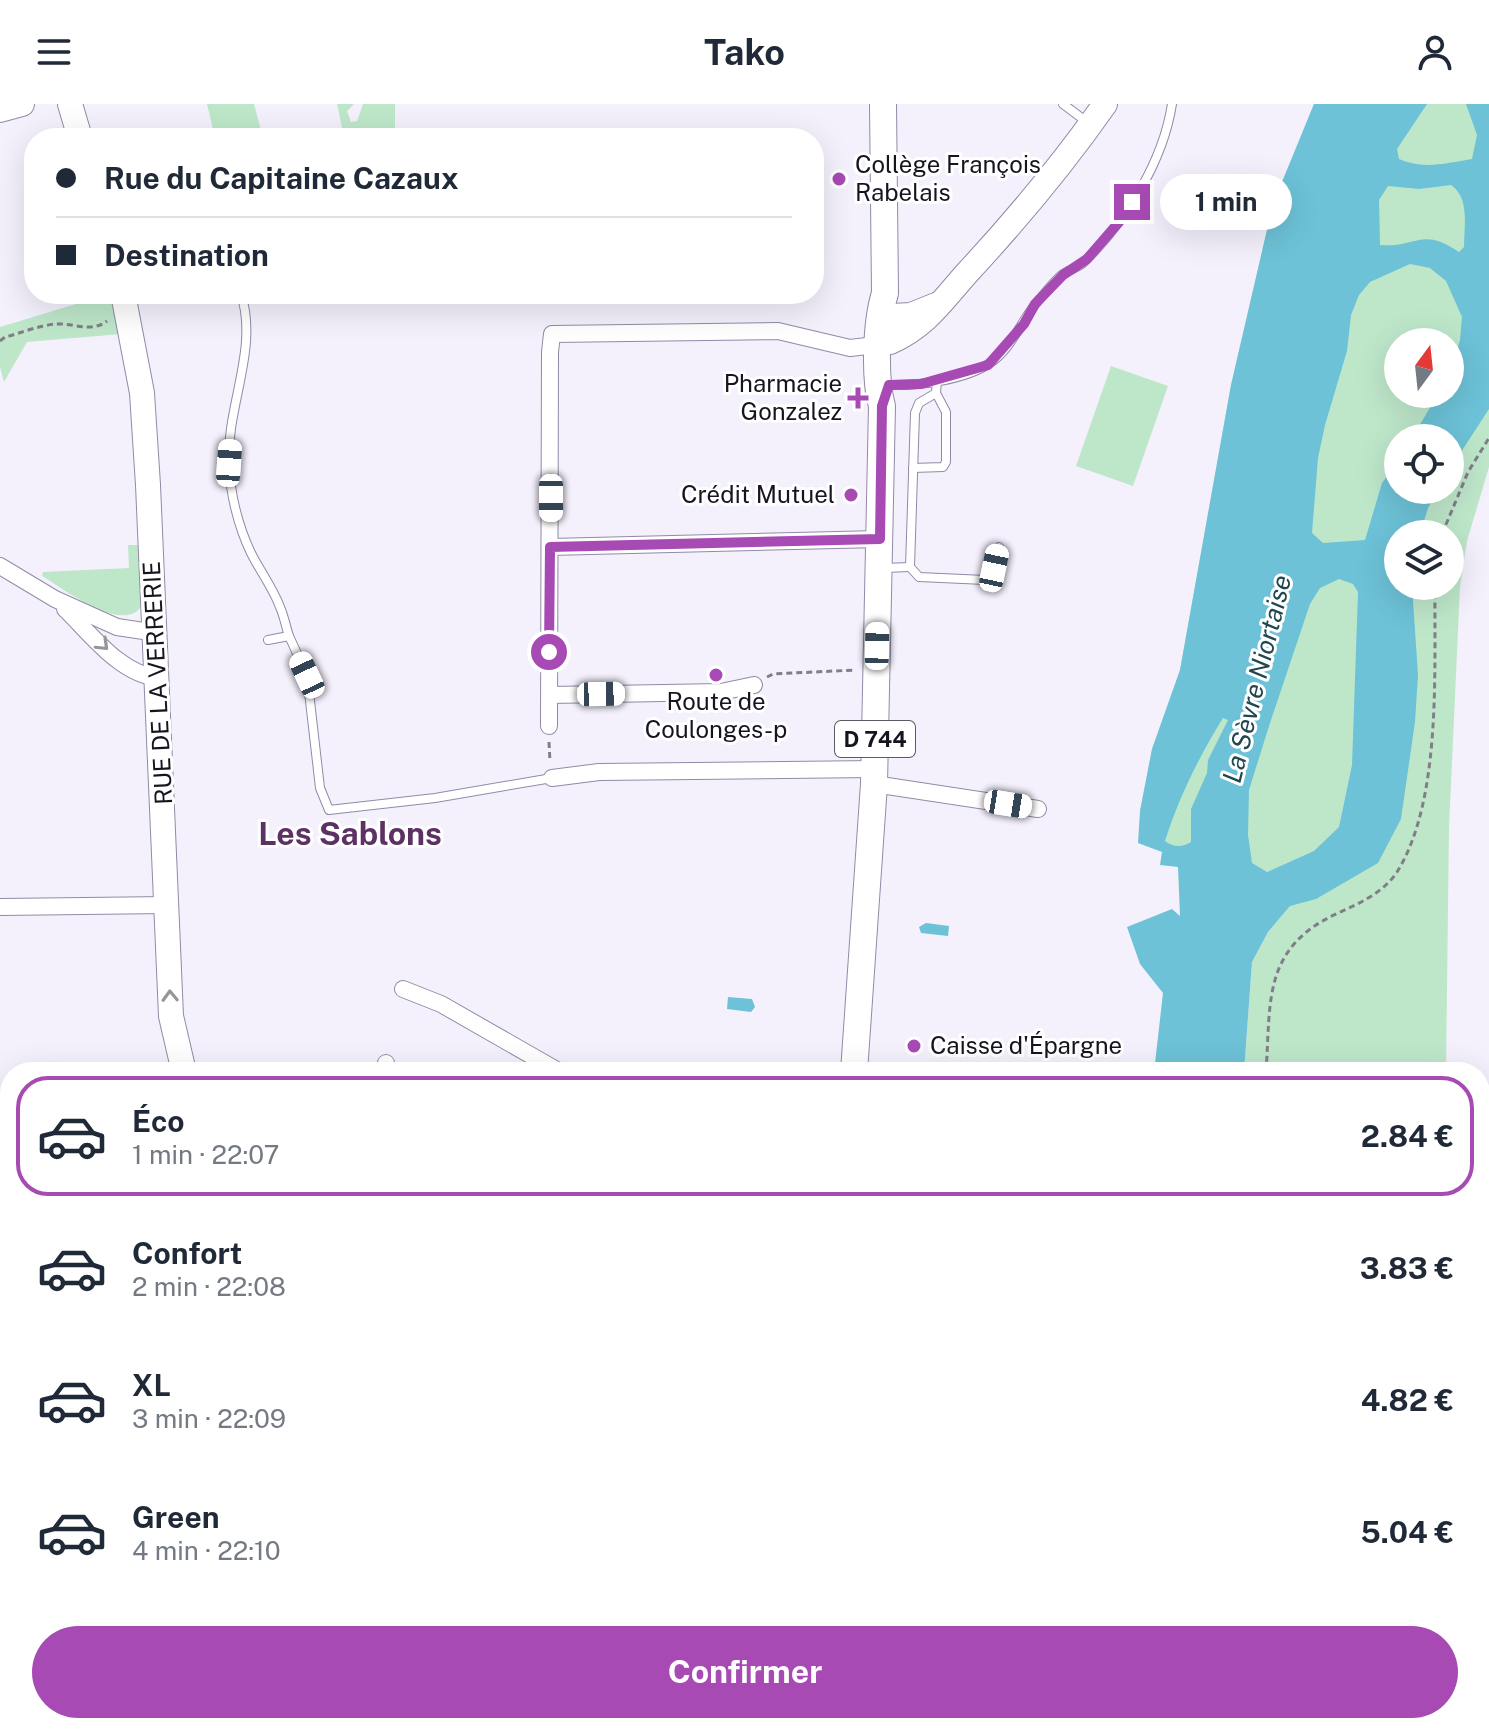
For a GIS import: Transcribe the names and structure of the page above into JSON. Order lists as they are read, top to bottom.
{
  "streets": {
    "main road": ["D 744"],
    "street": ["RUE DE LA VERRERIE"]
  },
  "districts": ["Les Sablons"],
  "water": ["La Sèvre Niortaise"],
  "places": {
    "other": [
      "Collège François Rabelais",
      "Crédit Mutuel",
      "Route de Coulonges-p",
      "Caisse d'Épargne"
    ],
    "health": ["Pharmacie Gonzalez"]
  },
  "north": "top",
  "page": {
    "header": "Tako",
    "banner": ["Rue du Capitaine Cazaux", "Destination"],
    "bubble": "1 min",
    "list": [
      {
        "name": "Éco",
        "note": "1 min · 22:07",
        "value": "2.84 €"
      },
      {
        "name": "Confort",
        "note": "2 min · 22:08",
        "value": "3.83 €"
      },
      {
        "name": "XL",
        "note": "3 min · 22:09",
        "value": "4.82 €"
      },
      {
        "name": "Green",
        "note": "4 min · 22:10",
        "value": "5.04 €"
      }
    ],
    "buttons": "Confirmer"
  }
}
